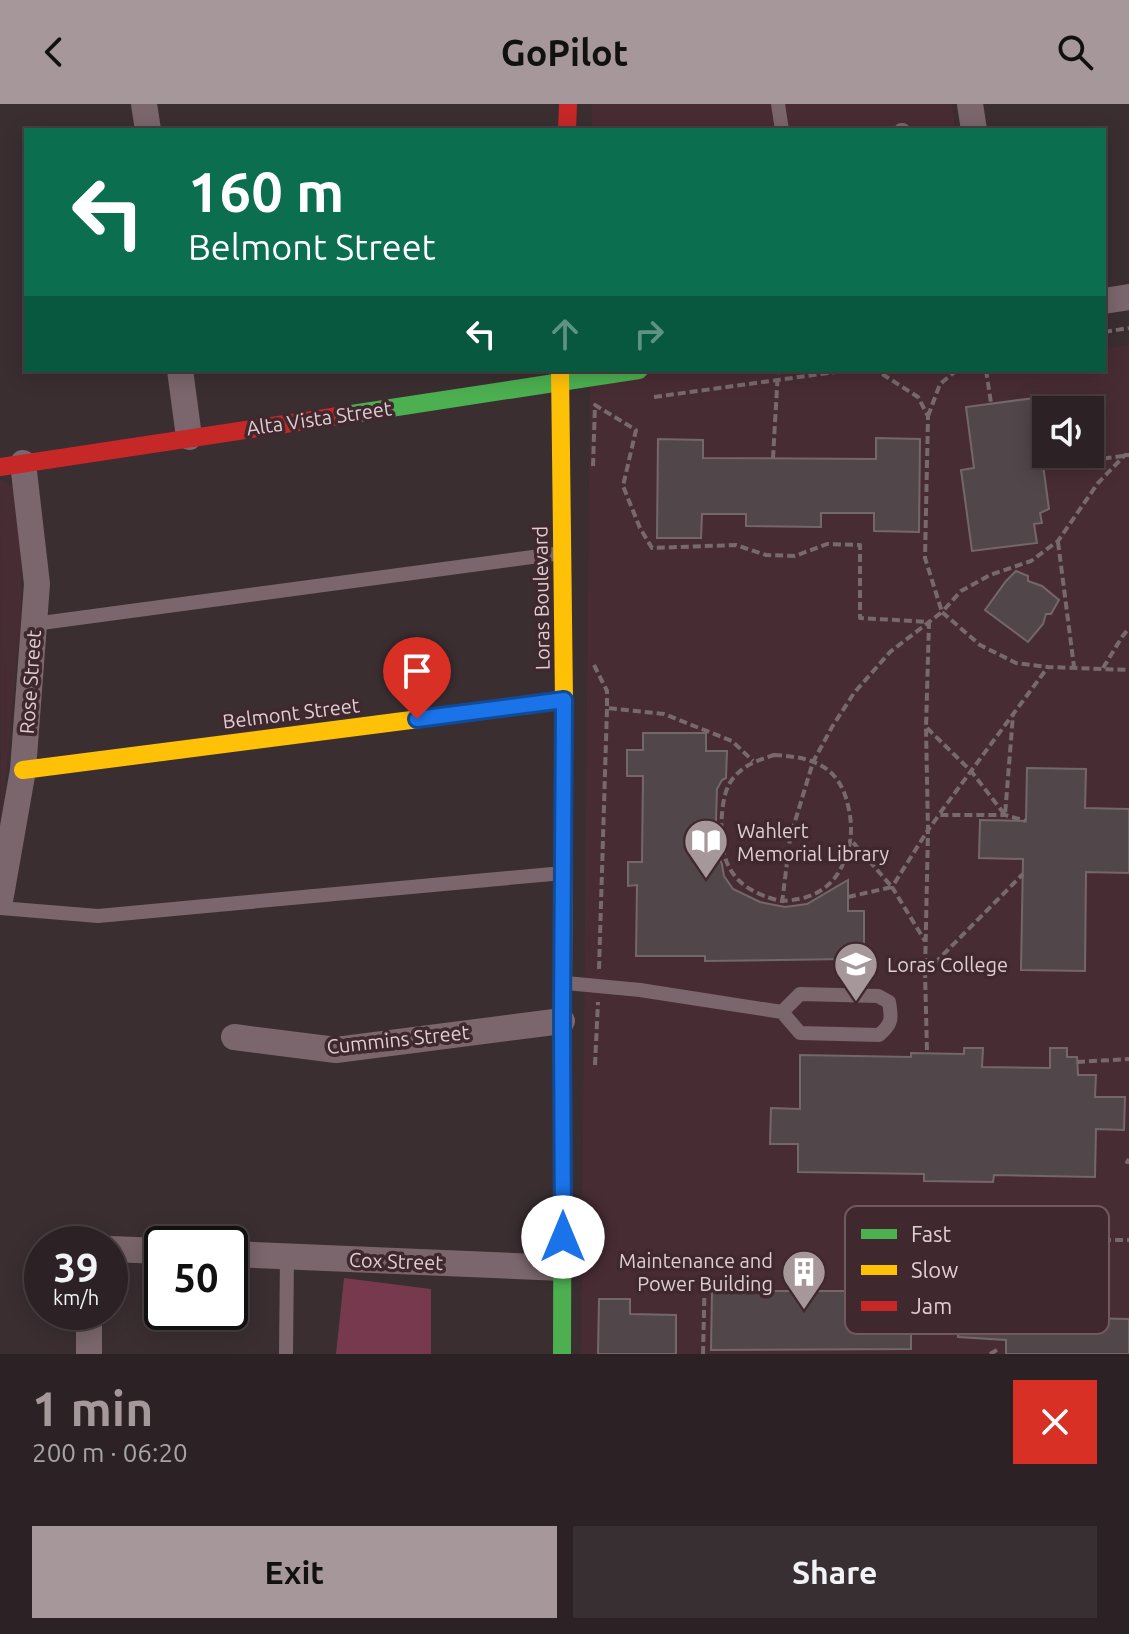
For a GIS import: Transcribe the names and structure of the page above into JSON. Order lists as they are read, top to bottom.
{
  "streets": {
    "street": [
      "Alta Vista Street",
      "Loras Boulevard",
      "Rose Street",
      "Belmont Street",
      "Cummins Street",
      "Cox Street"
    ]
  },
  "crossings": [
    ["Alta Vista Street", "Loras Boulevard"],
    ["Alta Vista Street", "Rose Street"],
    ["Loras Boulevard", "Belmont Street"],
    ["Loras Boulevard", "Cummins Street"],
    ["Loras Boulevard", "Cox Street"],
    ["Rose Street", "Belmont Street"]
  ],
  "places": {
    "library": ["Wahlert Memorial Library"],
    "school or university": ["Loras College"],
    "building": ["Maintenance and Power Building"]
  },
  "legend": ["Fast", "Slow", "Jam"],
  "page": {
    "header": "GoPilot",
    "turn": ["160 m", "Belmont Street"],
    "speed": "39 km/h",
    "limit": "50",
    "heading": ["1 min", "200 m · 06:20"],
    "buttons": ["Exit", "Share"]
  }
}
